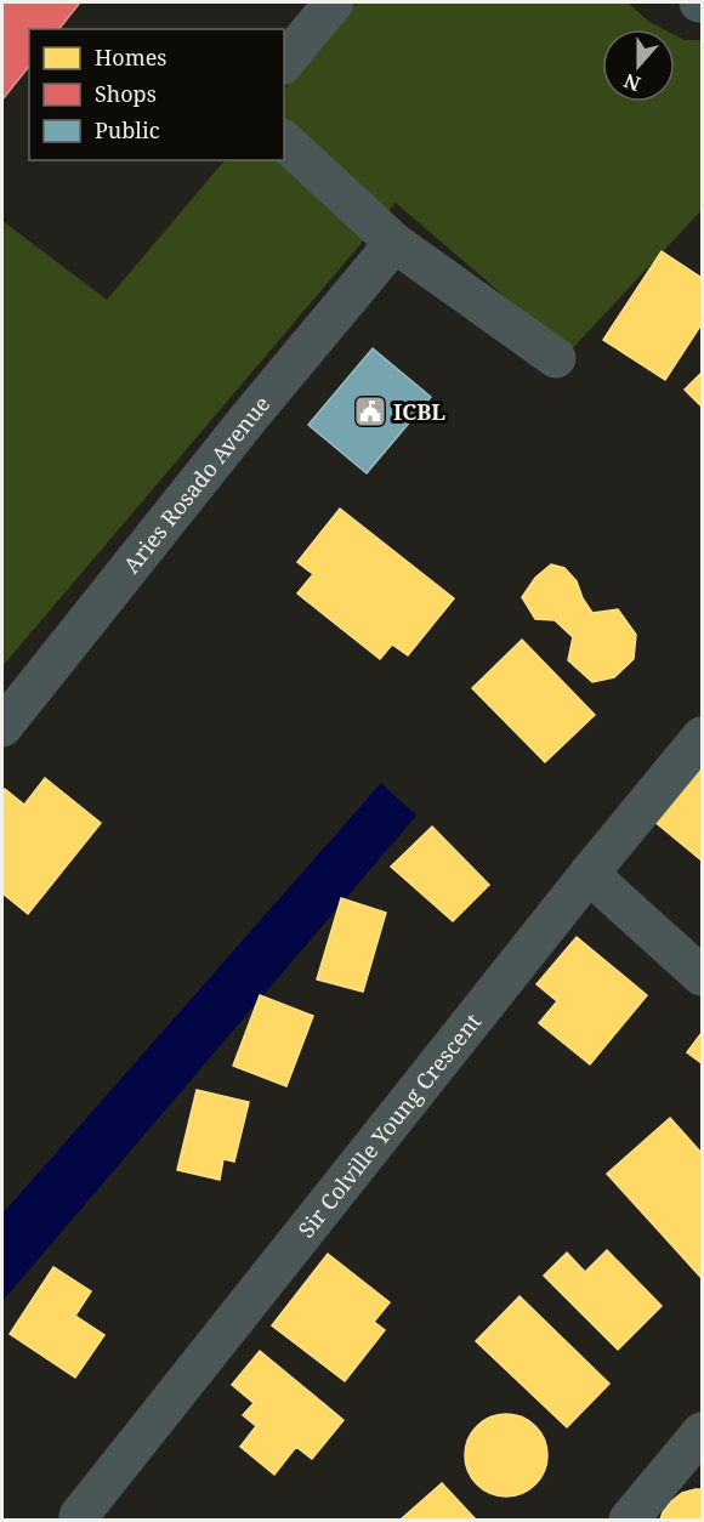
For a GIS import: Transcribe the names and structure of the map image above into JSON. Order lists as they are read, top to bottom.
{
  "streets": {
    "street": ["Aries Rosado Avenue", "Sir Colville Young Crescent"]
  },
  "places": {
    "public building": ["ICBL"]
  },
  "legend": ["Homes", "Shops", "Public"],
  "north": "bottom"
}
